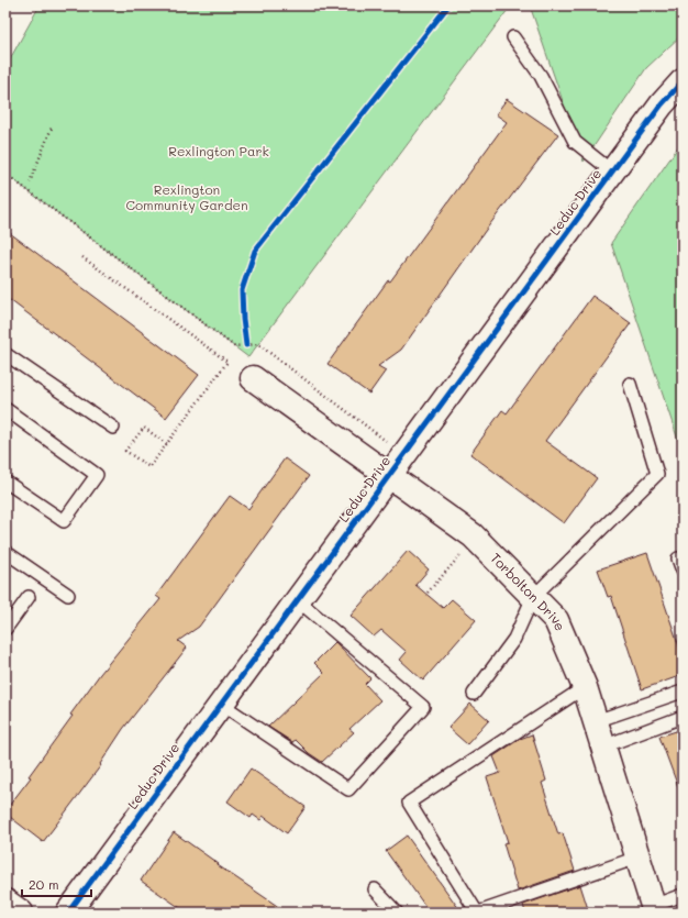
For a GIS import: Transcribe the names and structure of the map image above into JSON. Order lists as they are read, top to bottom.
{
  "streets": {
    "street": ["Leduc Drive", "Torbolton Drive"]
  },
  "crossings": [
    ["Leduc Drive", "Torbolton Drive"]
  ],
  "parks": ["Rexlington Park", "Rexlington Community Garden"],
  "scale_bar": "20 m"
}
